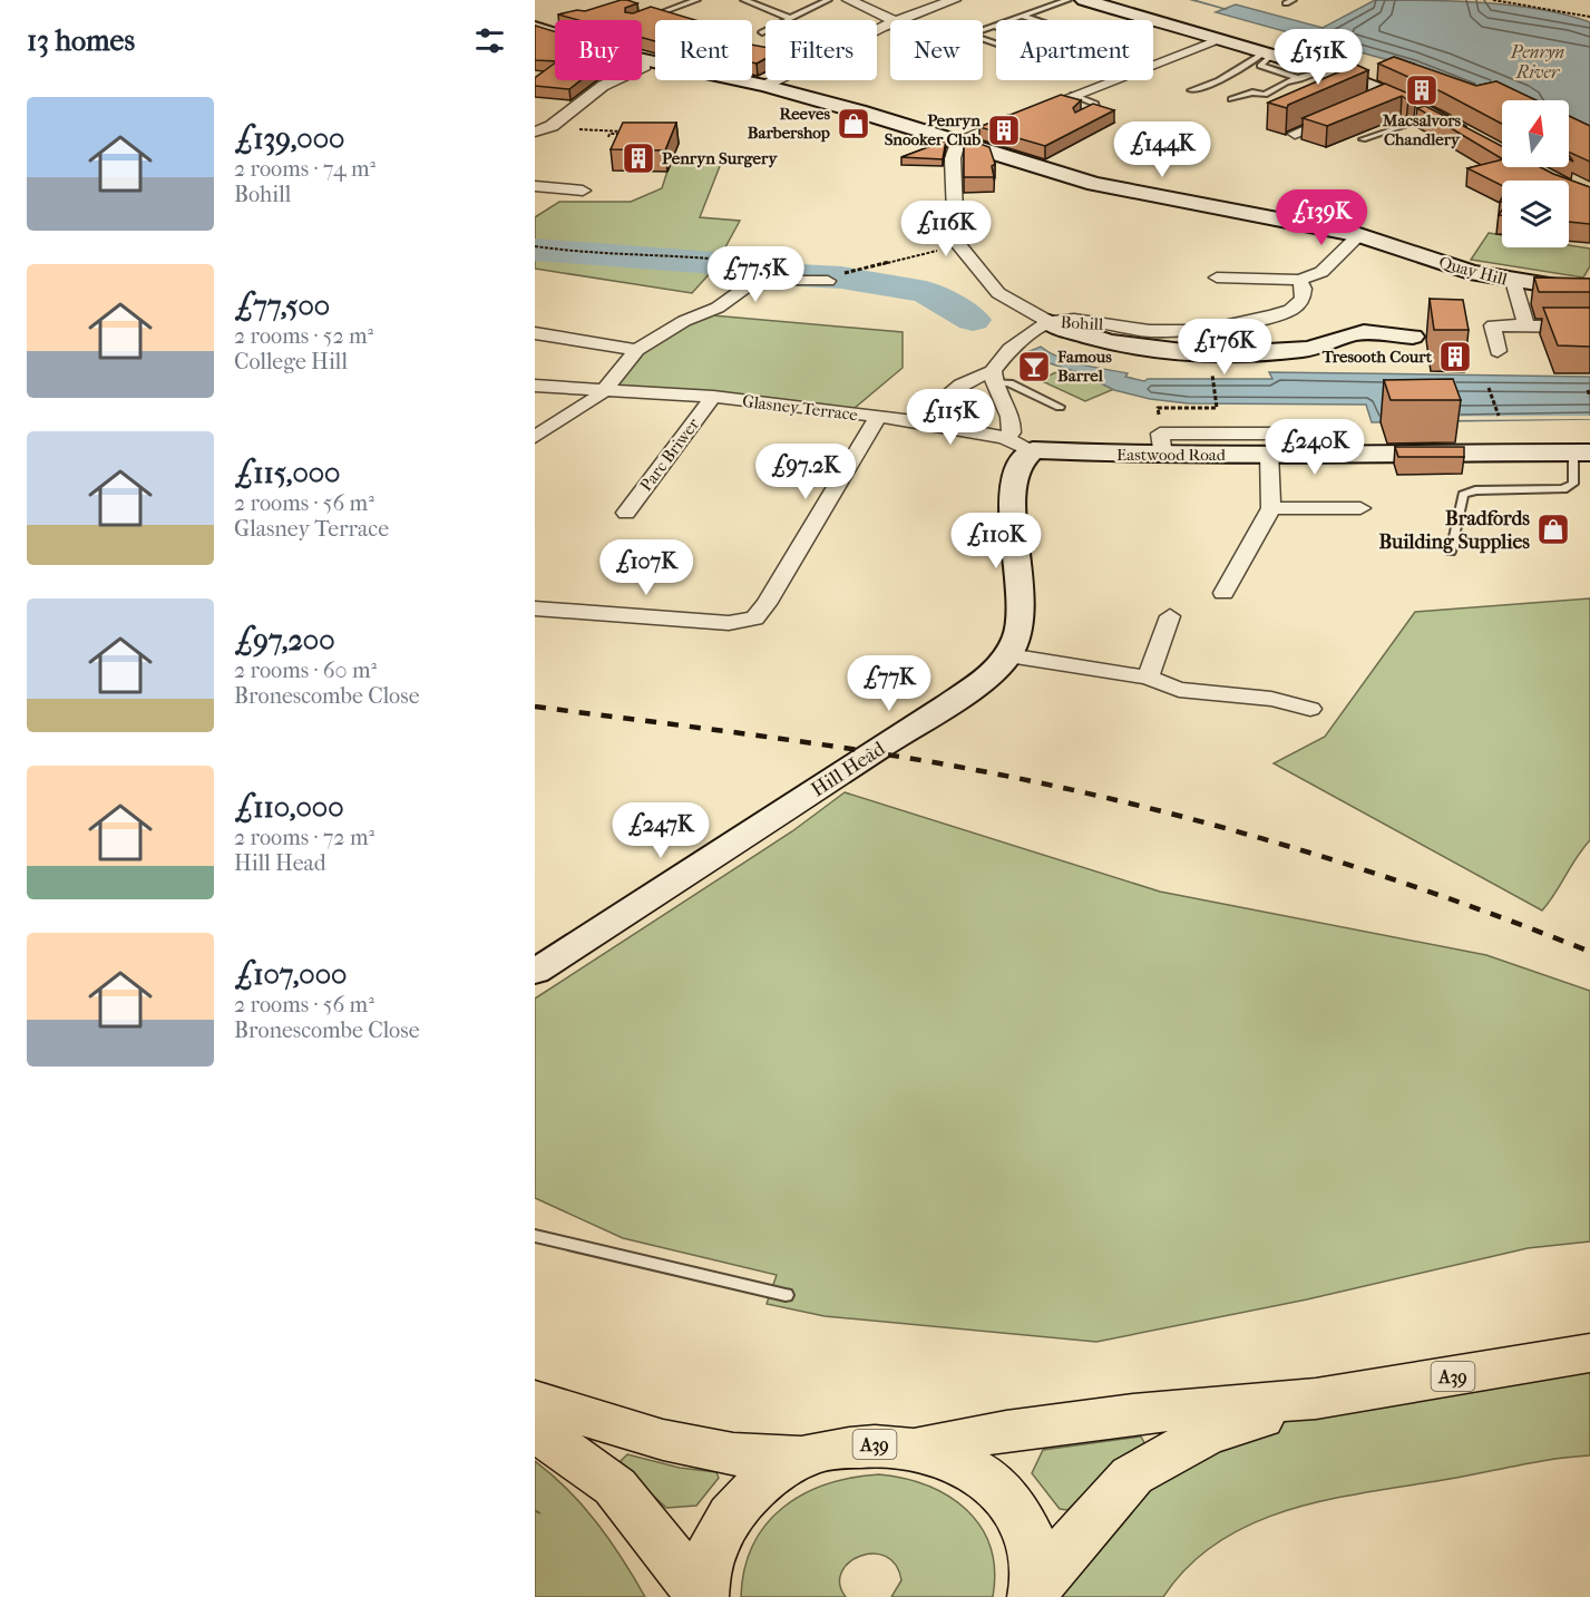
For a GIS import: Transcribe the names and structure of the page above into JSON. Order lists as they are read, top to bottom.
{
  "streets": {
    "highway": ["A39"],
    "street": [
      "Quay Hill",
      "Bohill",
      "Glasney Terrace",
      "Parc Briwer",
      "Eastwood Road",
      "Hill Head"
    ]
  },
  "crossings": [
    ["Glasney Terrace", "Parc Briwer"],
    ["Glasney Terrace", "Eastwood Road"]
  ],
  "water": ["Penryn River"],
  "places": {
    "building": [
      "Macsalvors Chandlery",
      "Penryn Snooker Club",
      "Penryn Surgery",
      "Tresooth Court"
    ],
    "shop": ["Reeves Barbershop", "Bradfords Building Supplies"],
    "bar": ["Famous Barrel"]
  },
  "north": "top",
  "page": {
    "heading": "13 homes",
    "chip": [
      "Buy",
      "Rent",
      "Filters",
      "New",
      "Apartment"
    ],
    "price": [
      "£151K",
      "£144K",
      "£139K",
      "£116K",
      "£77.5K",
      "£176K",
      "£115K",
      "£240K",
      "£97.2K",
      "£110K",
      "£107K",
      "£77K",
      "£247K"
    ],
    "list": [
      {
        "name": "£139,000",
        "note": "2 rooms · 74 m² · Bohill"
      },
      {
        "name": "£77,500",
        "note": "2 rooms · 52 m² · College Hill"
      },
      {
        "name": "£115,000",
        "note": "2 rooms · 56 m² · Glasney Terrace"
      },
      {
        "name": "£97,200",
        "note": "2 rooms · 60 m² · Bronescombe Close"
      },
      {
        "name": "£110,000",
        "note": "2 rooms · 72 m² · Hill Head"
      },
      {
        "name": "£107,000",
        "note": "2 rooms · 56 m² · Bronescombe Close"
      }
    ]
  }
}
